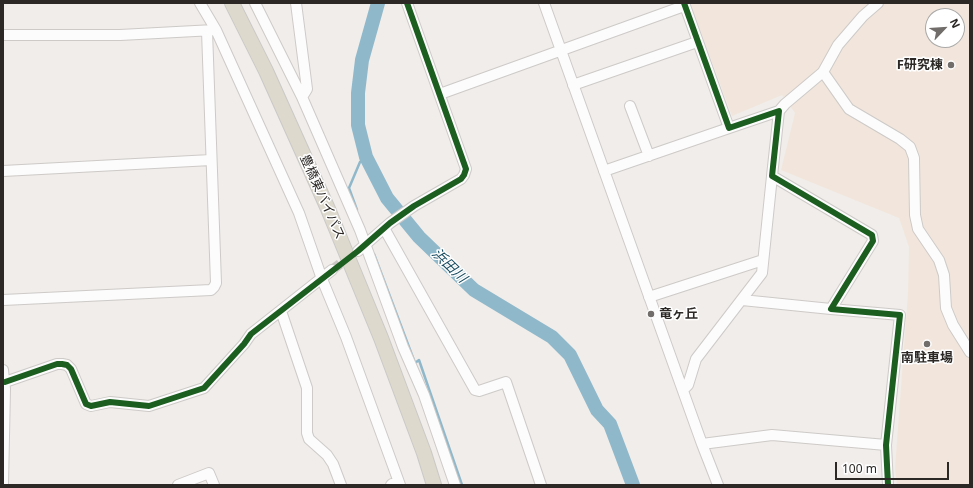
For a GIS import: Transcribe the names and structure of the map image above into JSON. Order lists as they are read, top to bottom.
{
  "streets": {
    "highway": ["豊橋東バイパス"]
  },
  "water": ["浜田川"],
  "places": ["F研究棟", "竜ヶ丘", "南駐車場"],
  "scale_bar": "100 m",
  "north": "top right"
}
